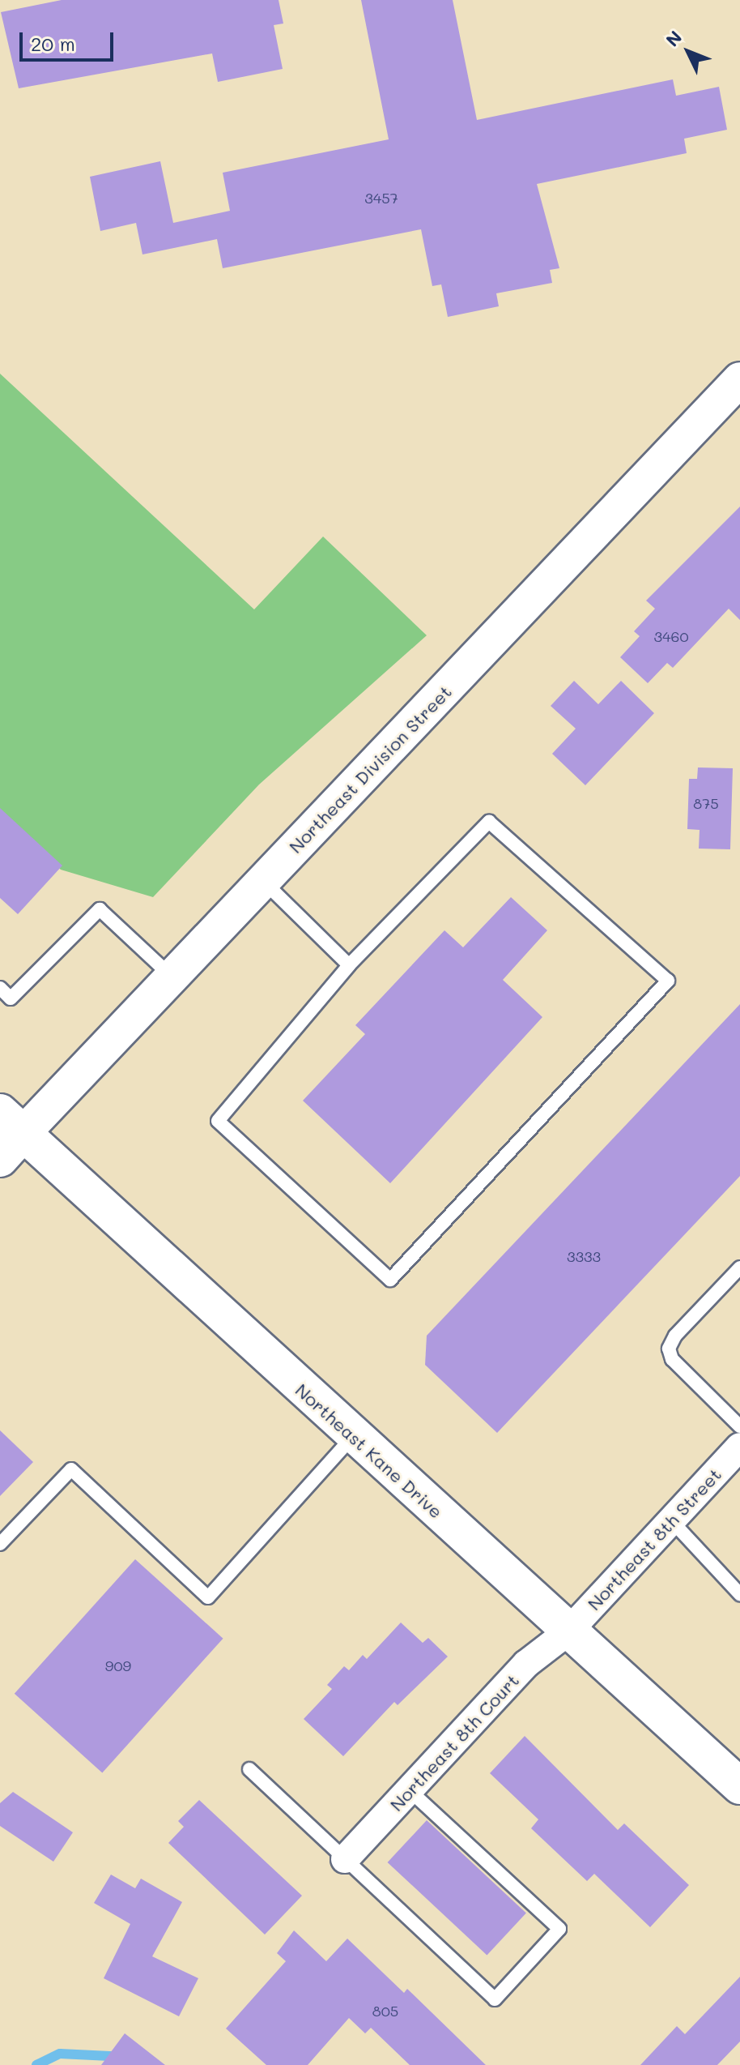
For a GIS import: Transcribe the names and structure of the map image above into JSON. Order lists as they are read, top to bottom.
{
  "streets": {
    "main road": ["Northeast Kane Drive"],
    "street": ["Northeast Division Street", "Northeast 8th Street", "Northeast 8th Court"]
  },
  "crossings": [
    ["Northeast Division Street", "Northeast Kane Drive"],
    ["Northeast Kane Drive", "Northeast 8th Street"],
    ["Northeast Kane Drive", "Northeast 8th Court"],
    ["Northeast 8th Street", "Northeast 8th Court"]
  ],
  "house_numbers": [
    "3457",
    "3460",
    "875",
    "3333",
    "909",
    "805"
  ],
  "scale_bar": "20 m",
  "north": "top left"
}
